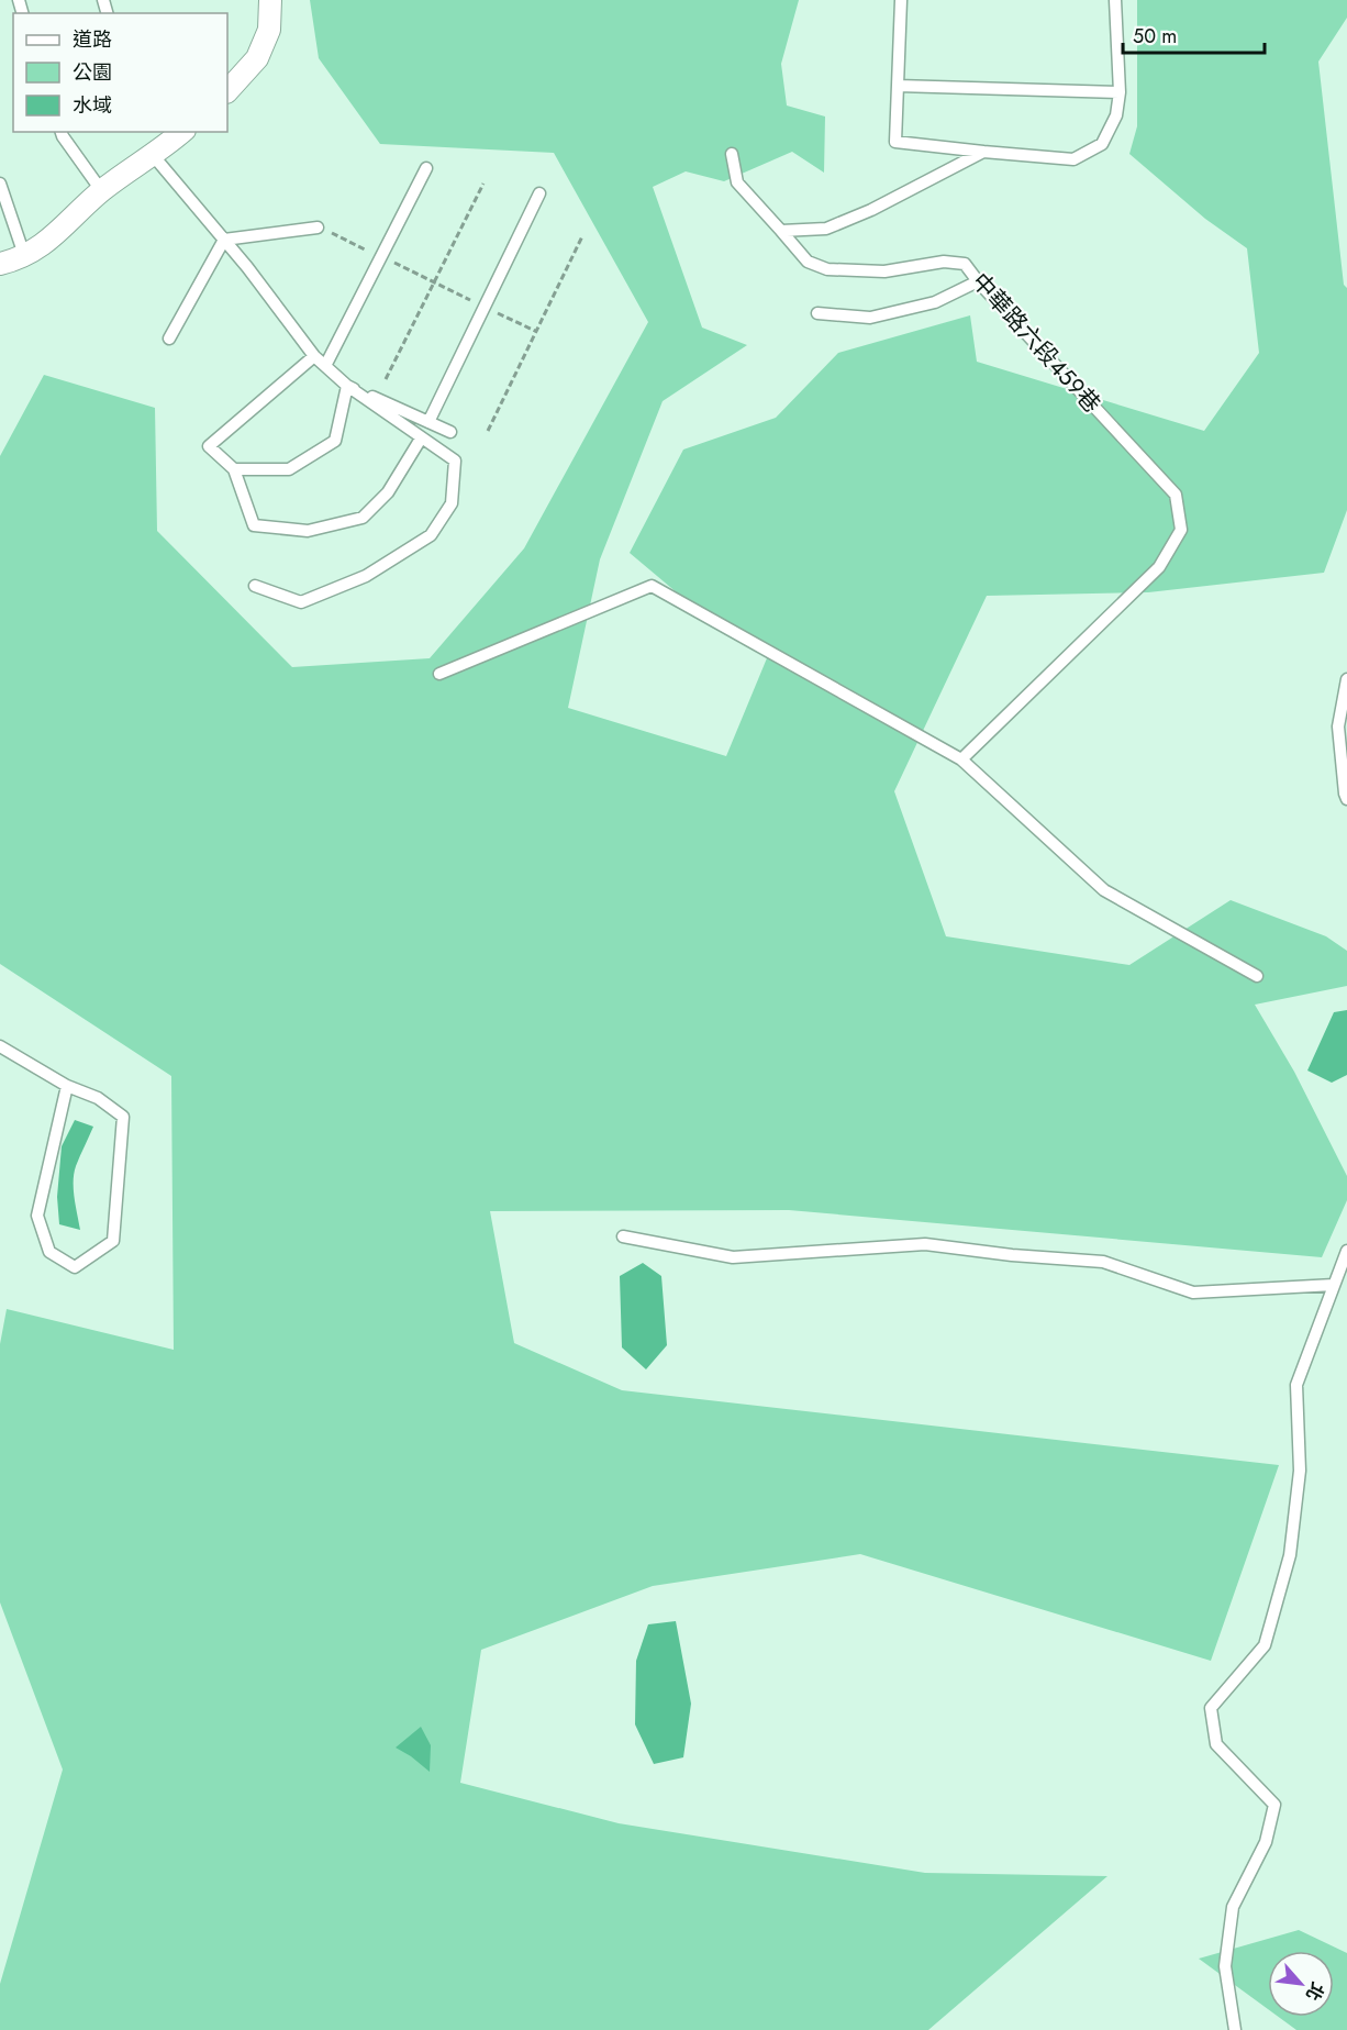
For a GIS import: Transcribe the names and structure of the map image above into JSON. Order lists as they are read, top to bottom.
{
  "streets": {
    "lane": ["中華路六段459巷"]
  },
  "legend": ["道路", "公園", "水域"],
  "scale_bar": "50 m",
  "north": "bottom right"
}
